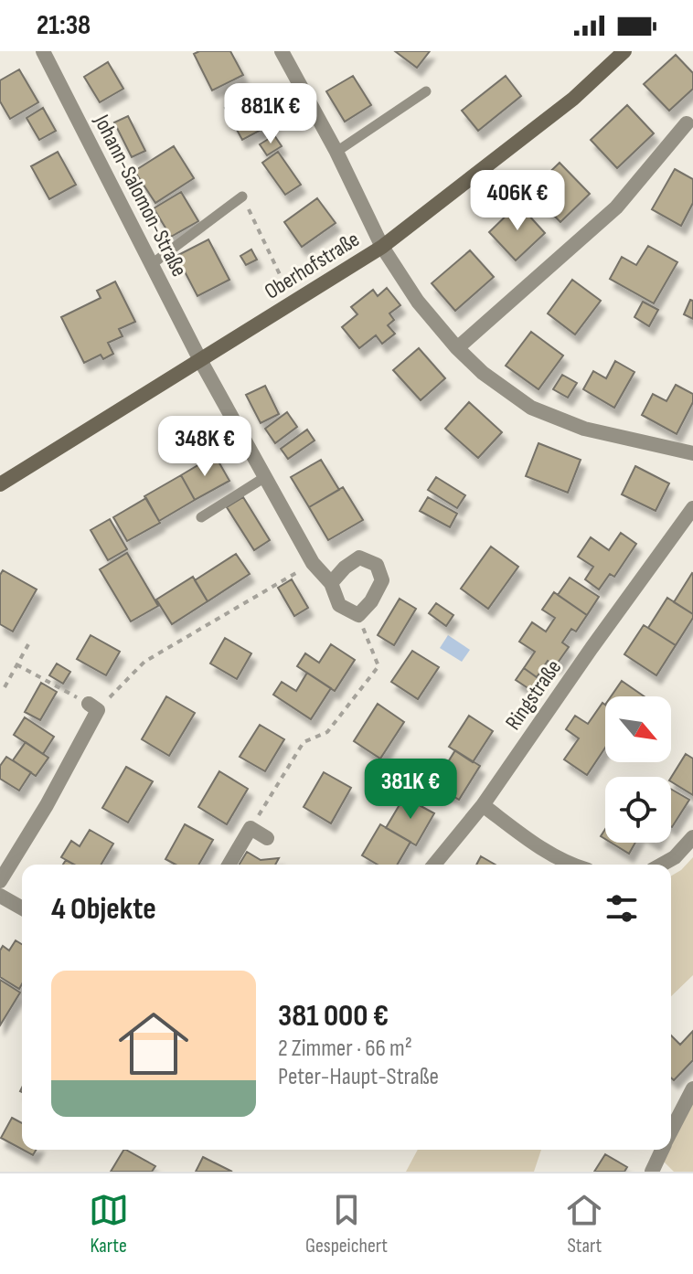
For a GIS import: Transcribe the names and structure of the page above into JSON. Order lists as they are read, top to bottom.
{
  "streets": {
    "street": ["Johann-Salomon-Straße", "Oberhofstraße", "Ringstraße"]
  },
  "crossings": [
    ["Johann-Salomon-Straße", "Oberhofstraße"]
  ],
  "north": "bottom right",
  "page": {
    "status": "21:38",
    "price": [
      "881K €",
      "406K €",
      "348K €",
      "381K €"
    ],
    "heading": "4 Objekte",
    "list": [
      {
        "name": "381 000 €",
        "note": "2 Zimmer · 66 m² · Peter-Haupt-Straße"
      }
    ],
    "tabs": ["Karte", "Gespeichert", "Start"]
  }
}
